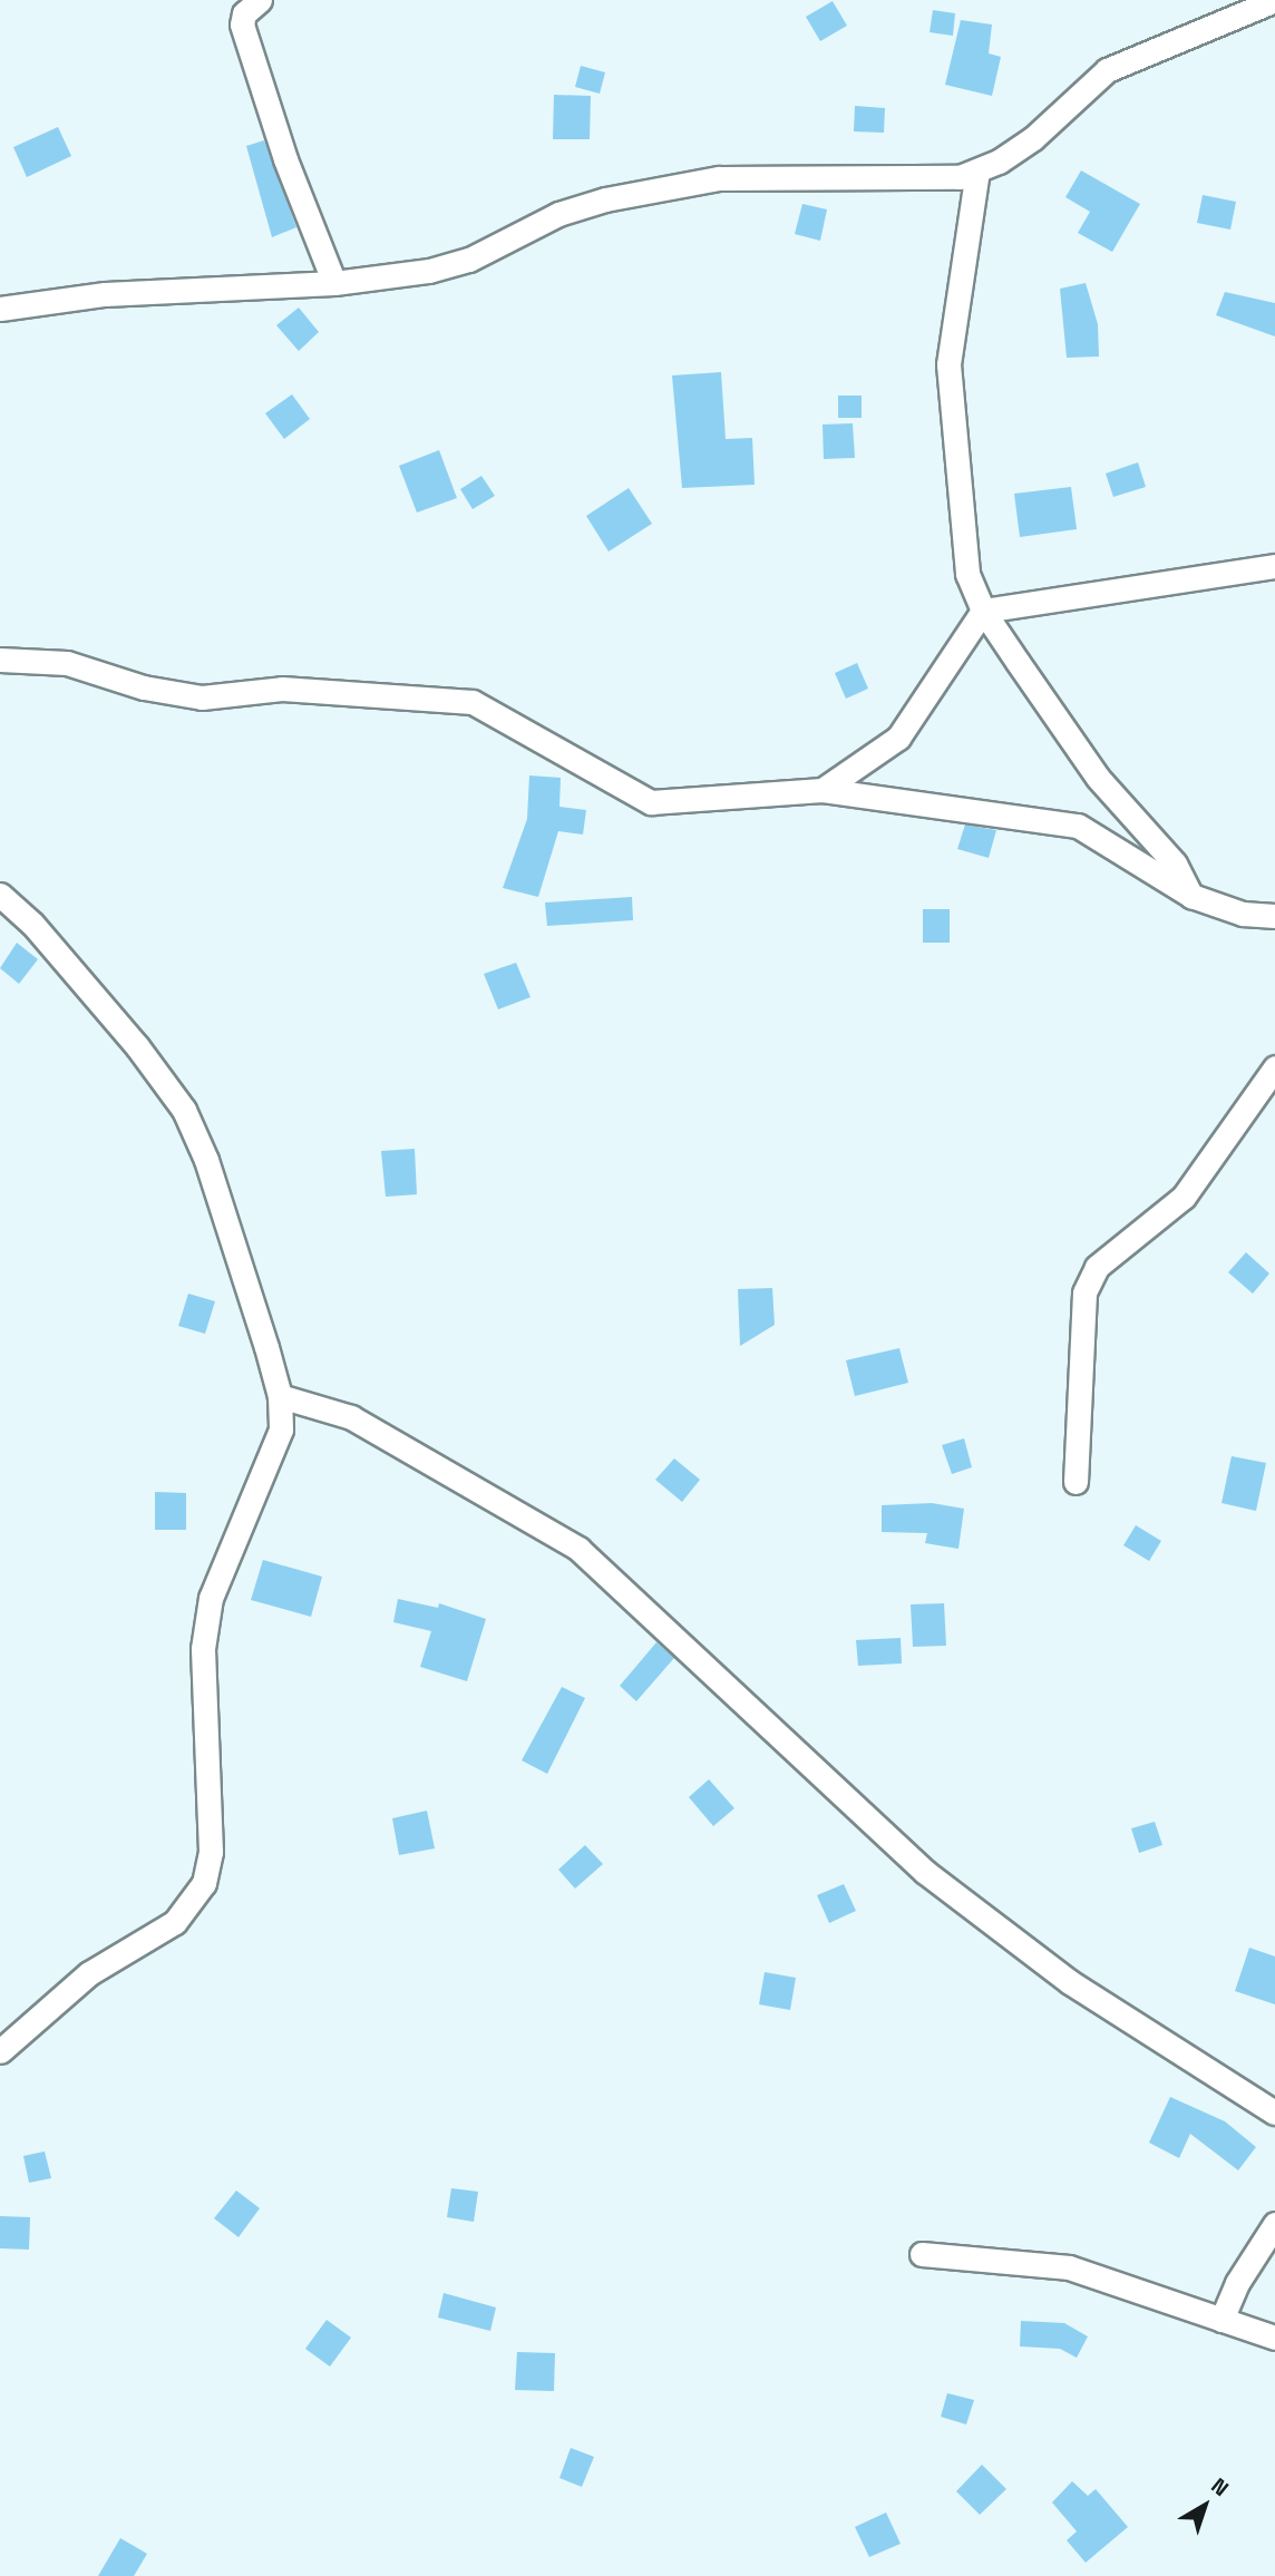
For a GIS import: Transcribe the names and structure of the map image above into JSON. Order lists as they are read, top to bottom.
{
  "north": "top right"
}
